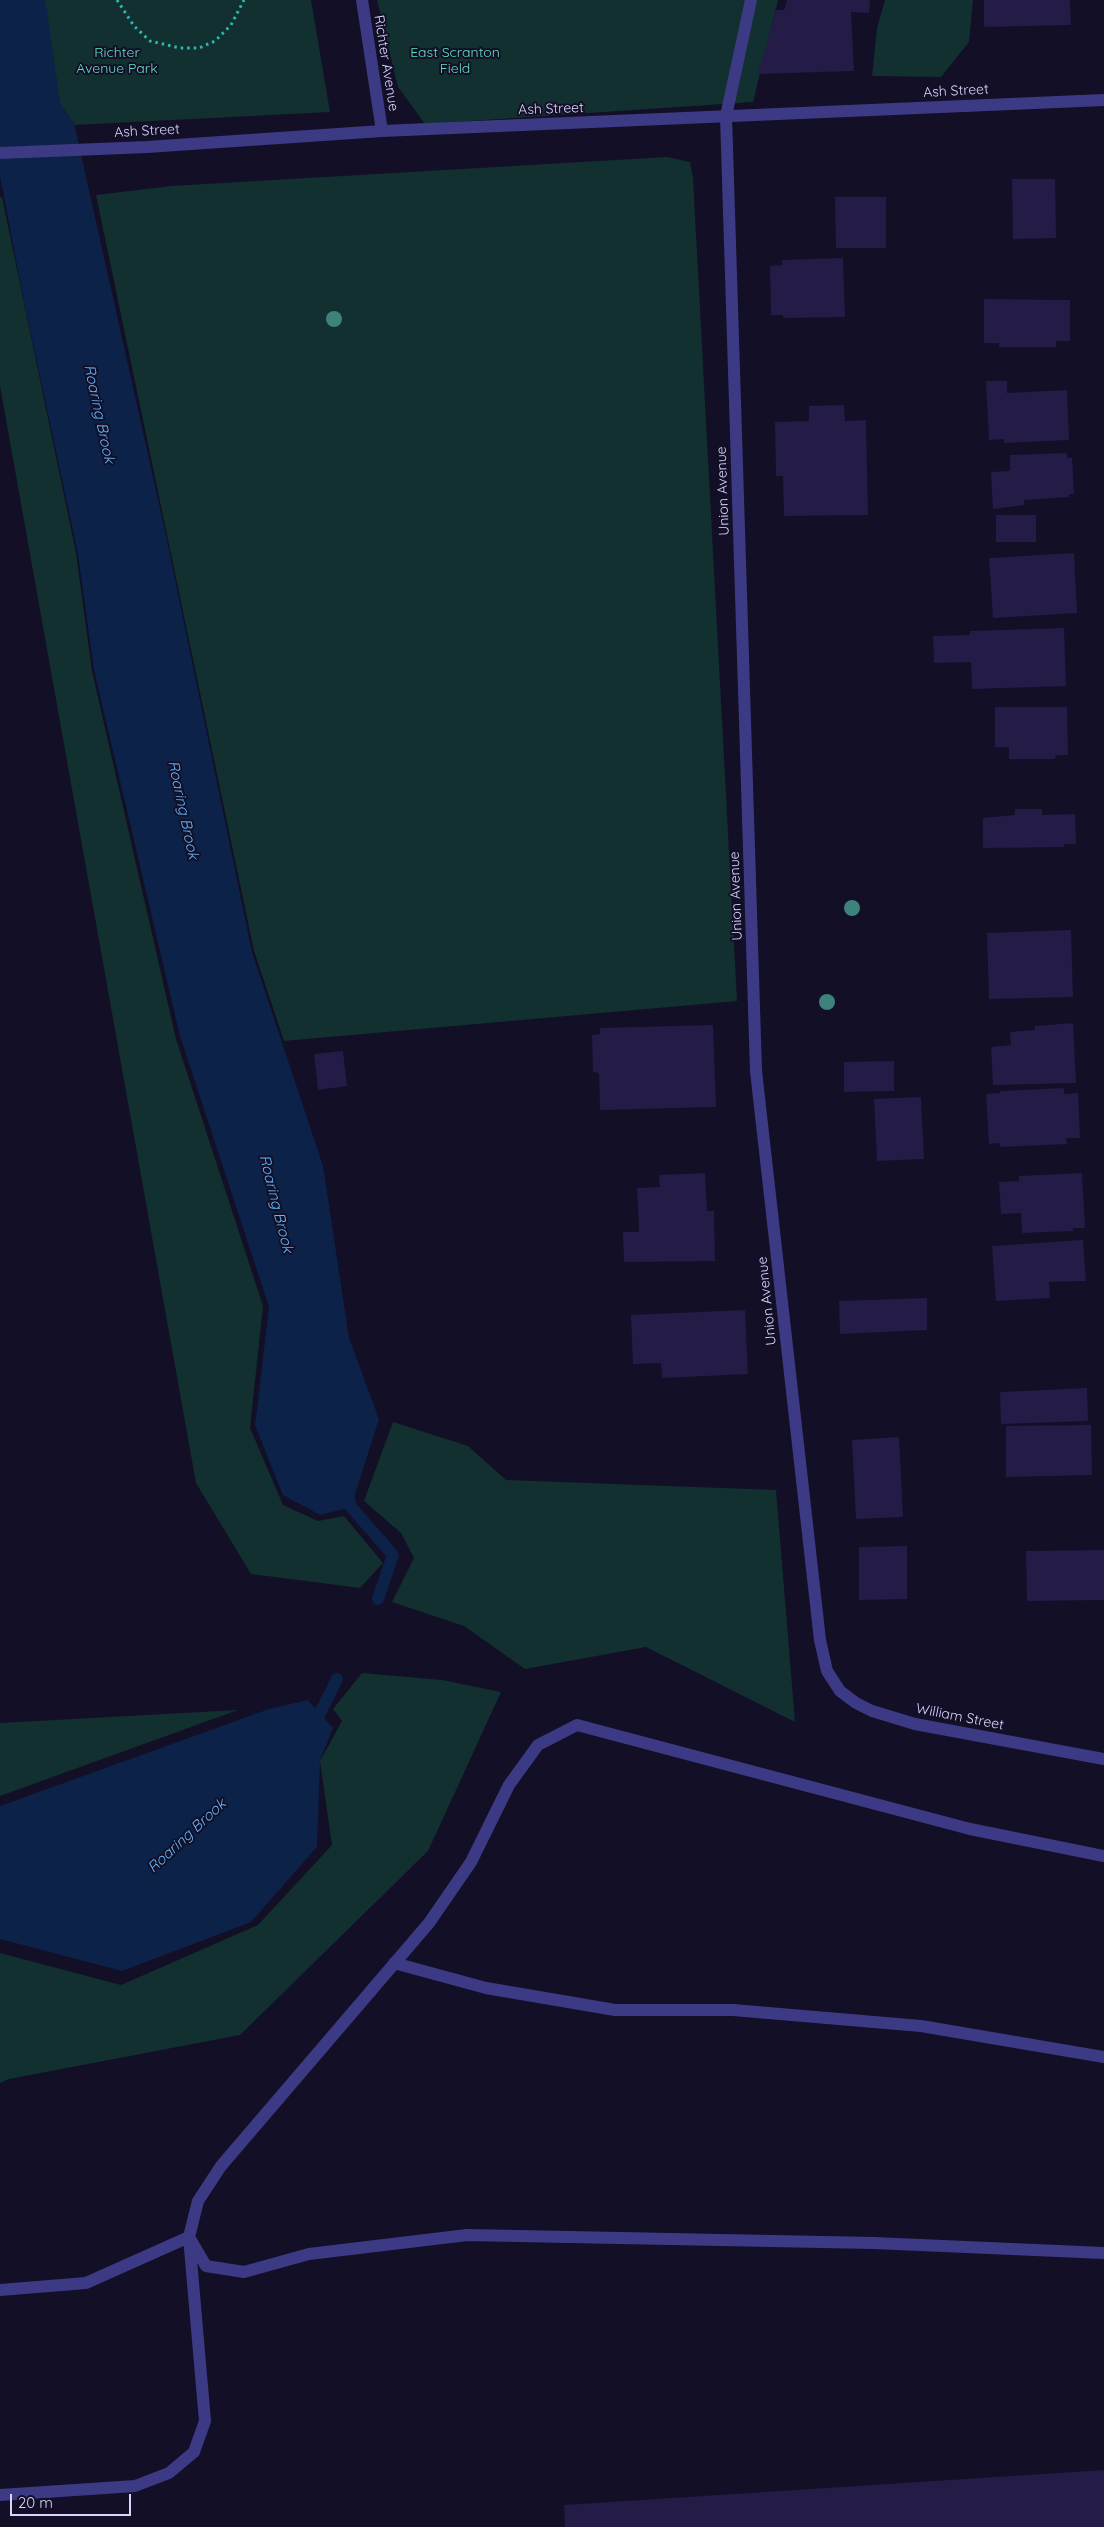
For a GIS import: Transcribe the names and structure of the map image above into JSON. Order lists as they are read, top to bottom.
{
  "streets": {
    "street": [
      "Richter Avenue",
      "Ash Street",
      "Union Avenue",
      "William Street"
    ]
  },
  "crossings": [
    ["Richter Avenue", "Ash Street"],
    ["Ash Street", "Union Avenue"],
    ["Union Avenue", "William Street"]
  ],
  "water": ["Roaring Brook"],
  "parks": ["Richter Avenue Park", "East Scranton Field"],
  "scale_bar": "20 m"
}
